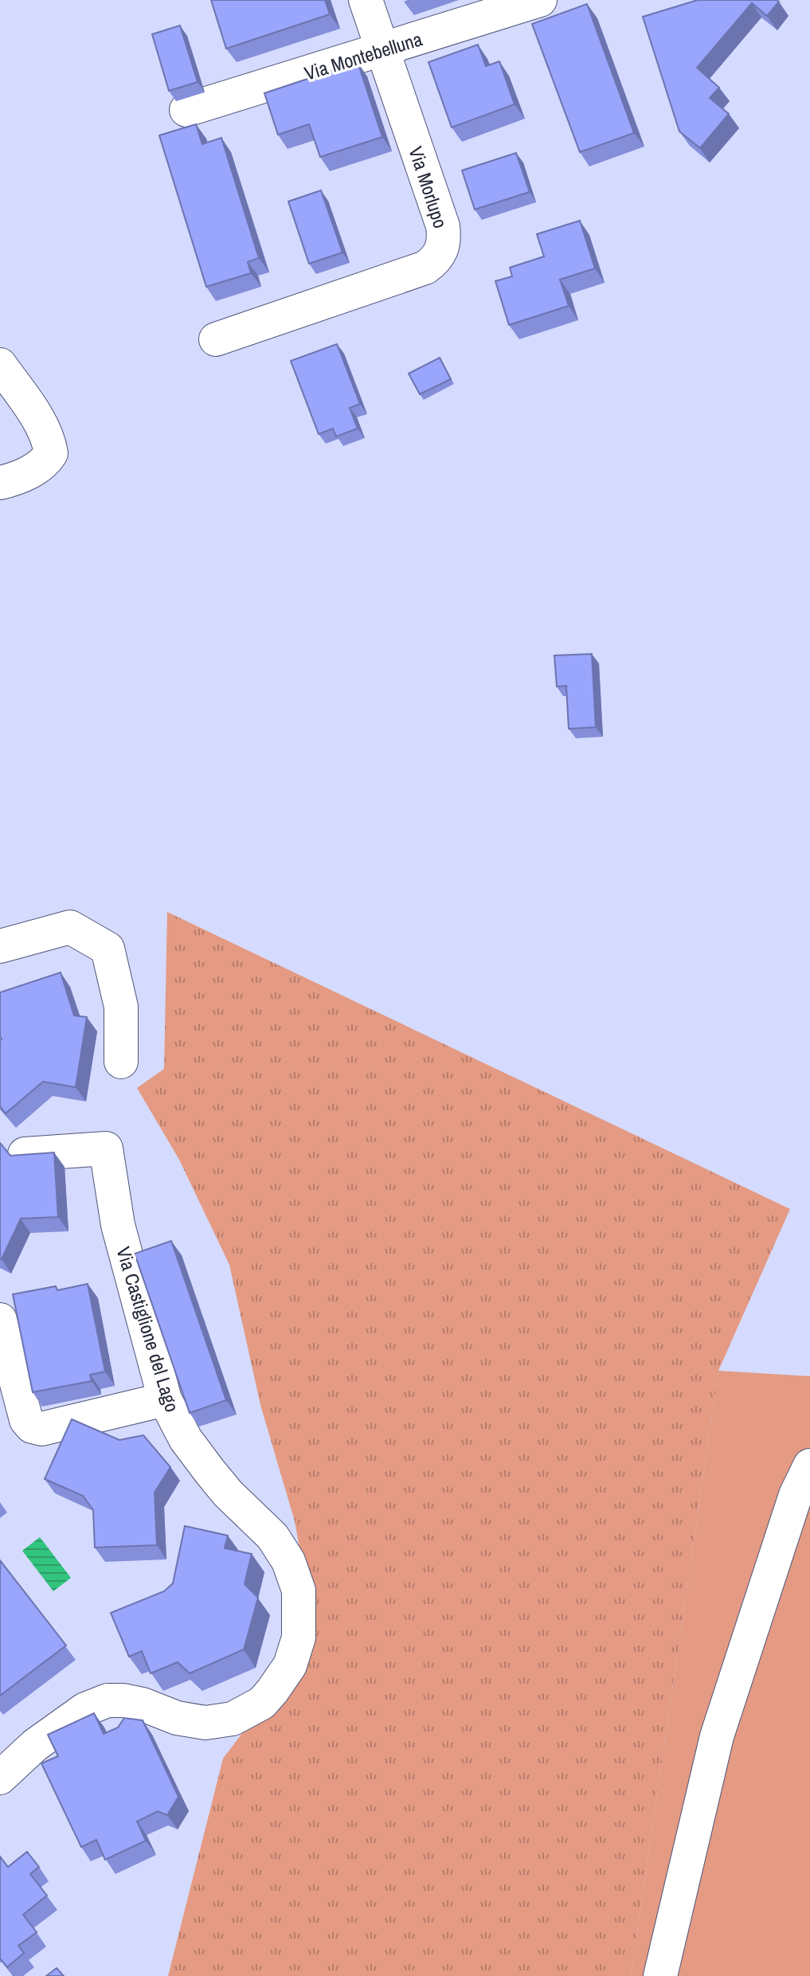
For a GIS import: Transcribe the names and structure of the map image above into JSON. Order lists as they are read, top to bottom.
{
  "streets": {
    "street": ["Via Montebelluna", "Via Morlupo", "Via Castiglione del Lago"]
  },
  "crossings": [
    ["Via Montebelluna", "Via Morlupo"]
  ]
}
